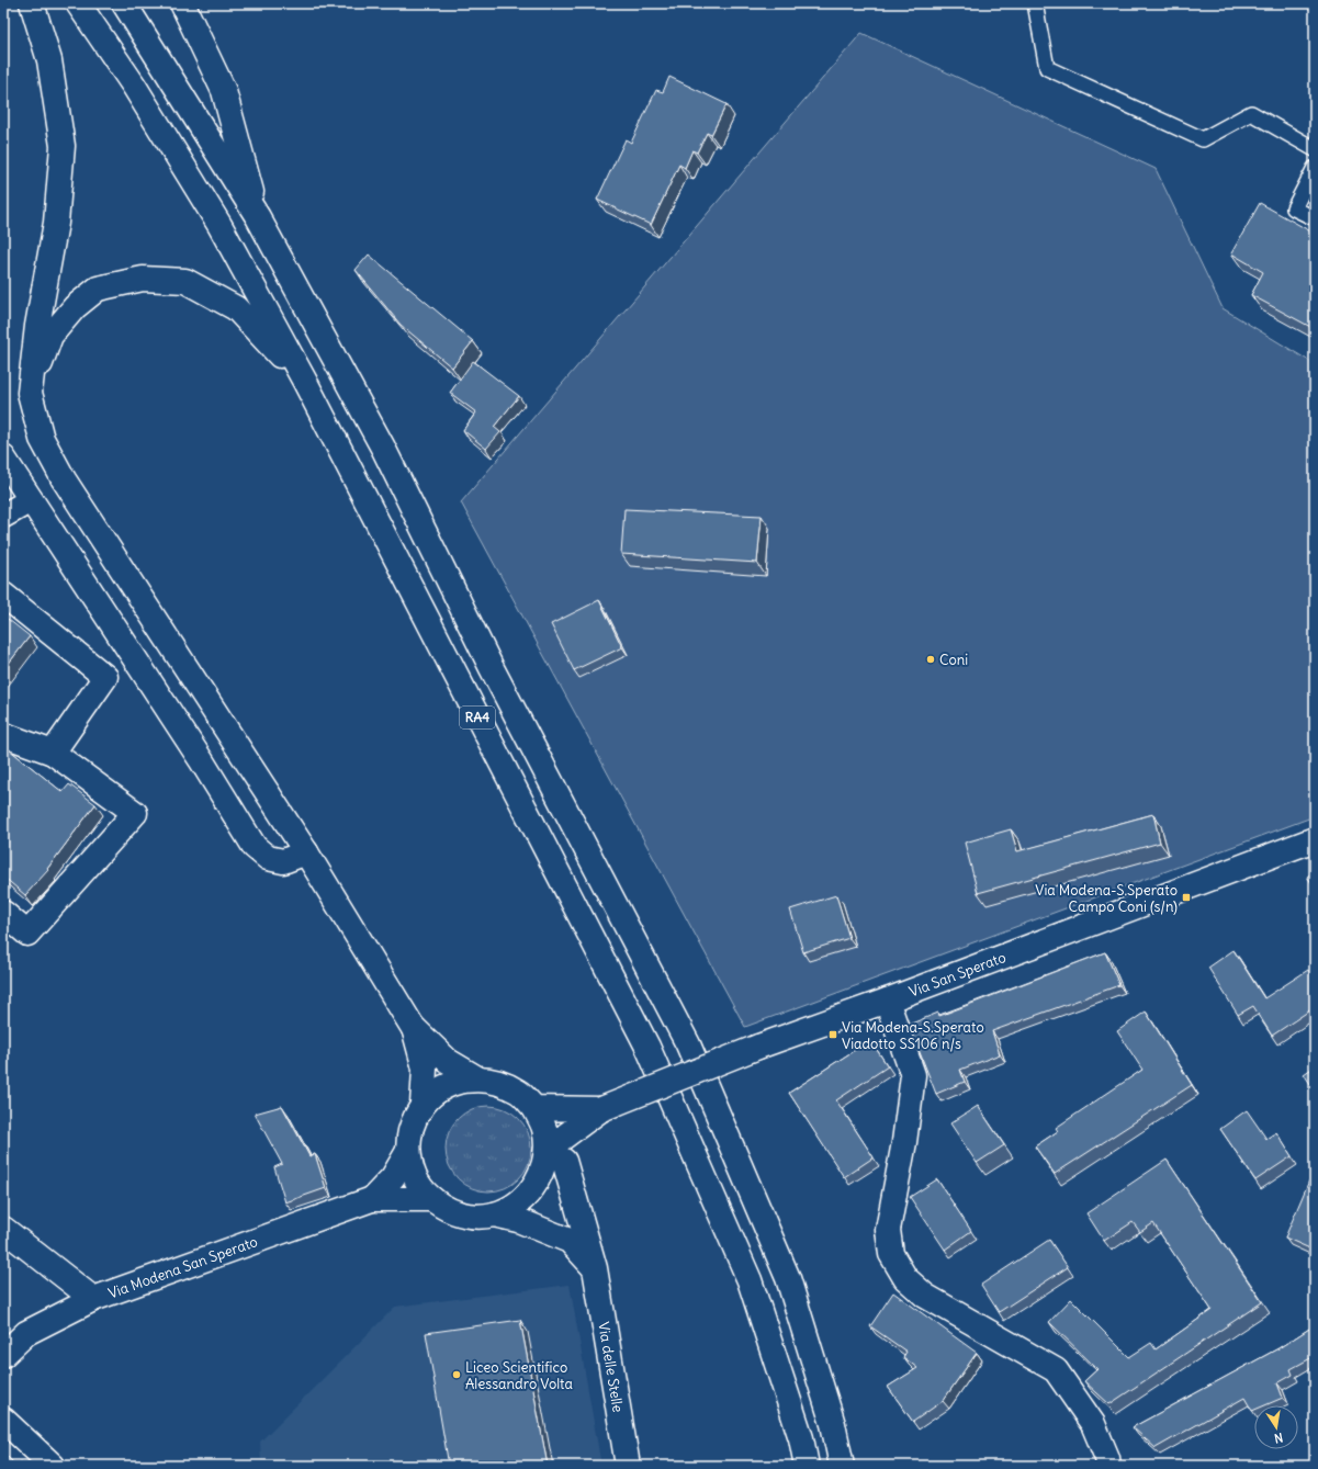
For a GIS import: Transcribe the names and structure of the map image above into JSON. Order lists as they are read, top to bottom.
{
  "streets": {
    "main road": [
      "RA4",
      "Via San Sperato",
      "Via Modena San Sperato",
      "Via delle Stelle"
    ]
  },
  "places": {
    "other": ["Coni", "Liceo Scientifico Alessandro Volta"],
    "transit": ["Via Modena-S.Sperato Campo Coni (s/n)", "Via Modena-S.Sperato Viadotto SS106 n/s"]
  },
  "north": "bottom"
}
